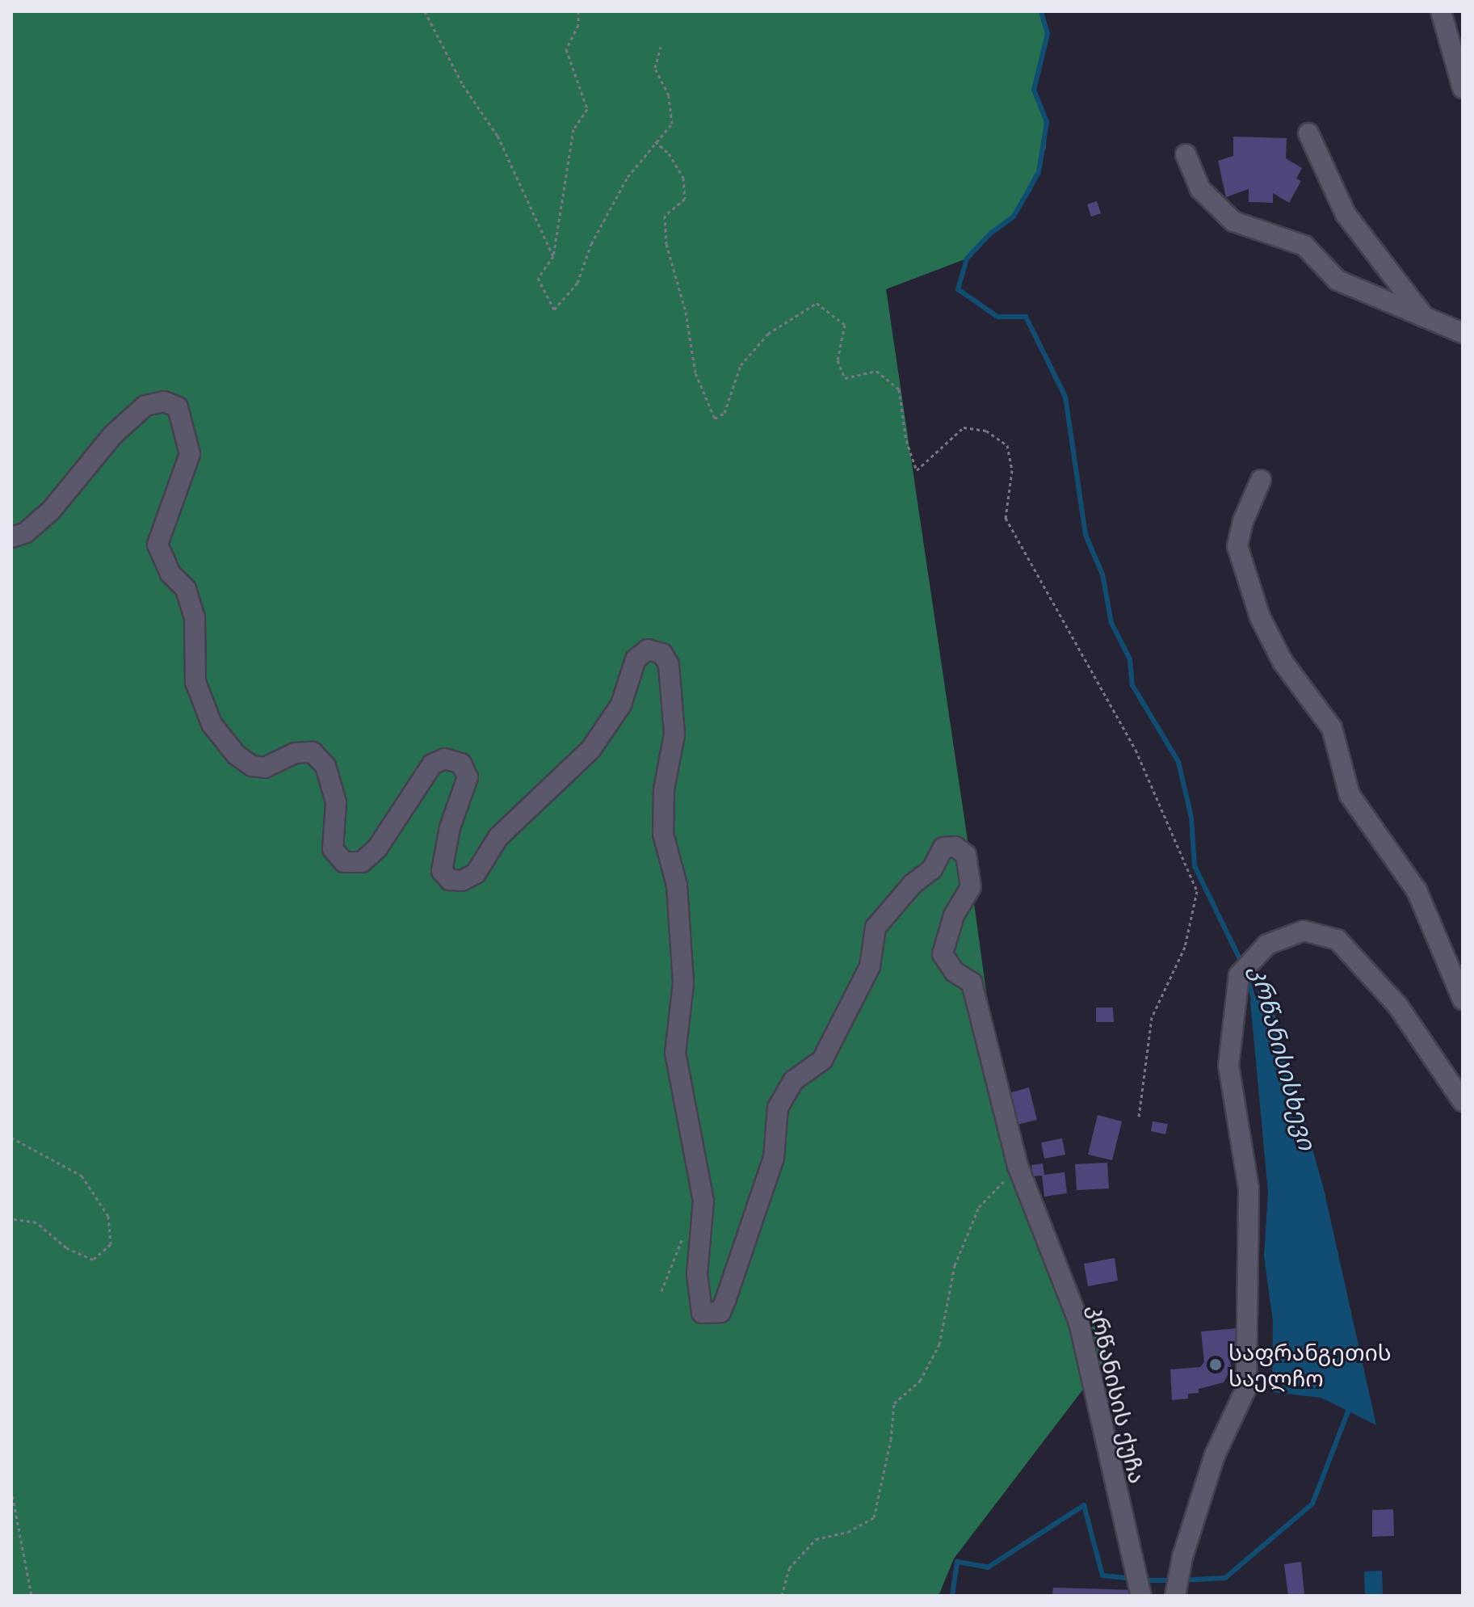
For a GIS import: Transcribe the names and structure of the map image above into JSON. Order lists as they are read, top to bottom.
{
  "streets": {
    "street": ["კრწანისის ქუჩა"]
  },
  "water": ["კრწანისისხევი"],
  "places": ["საფრანგეთის საელჩო"]
}
